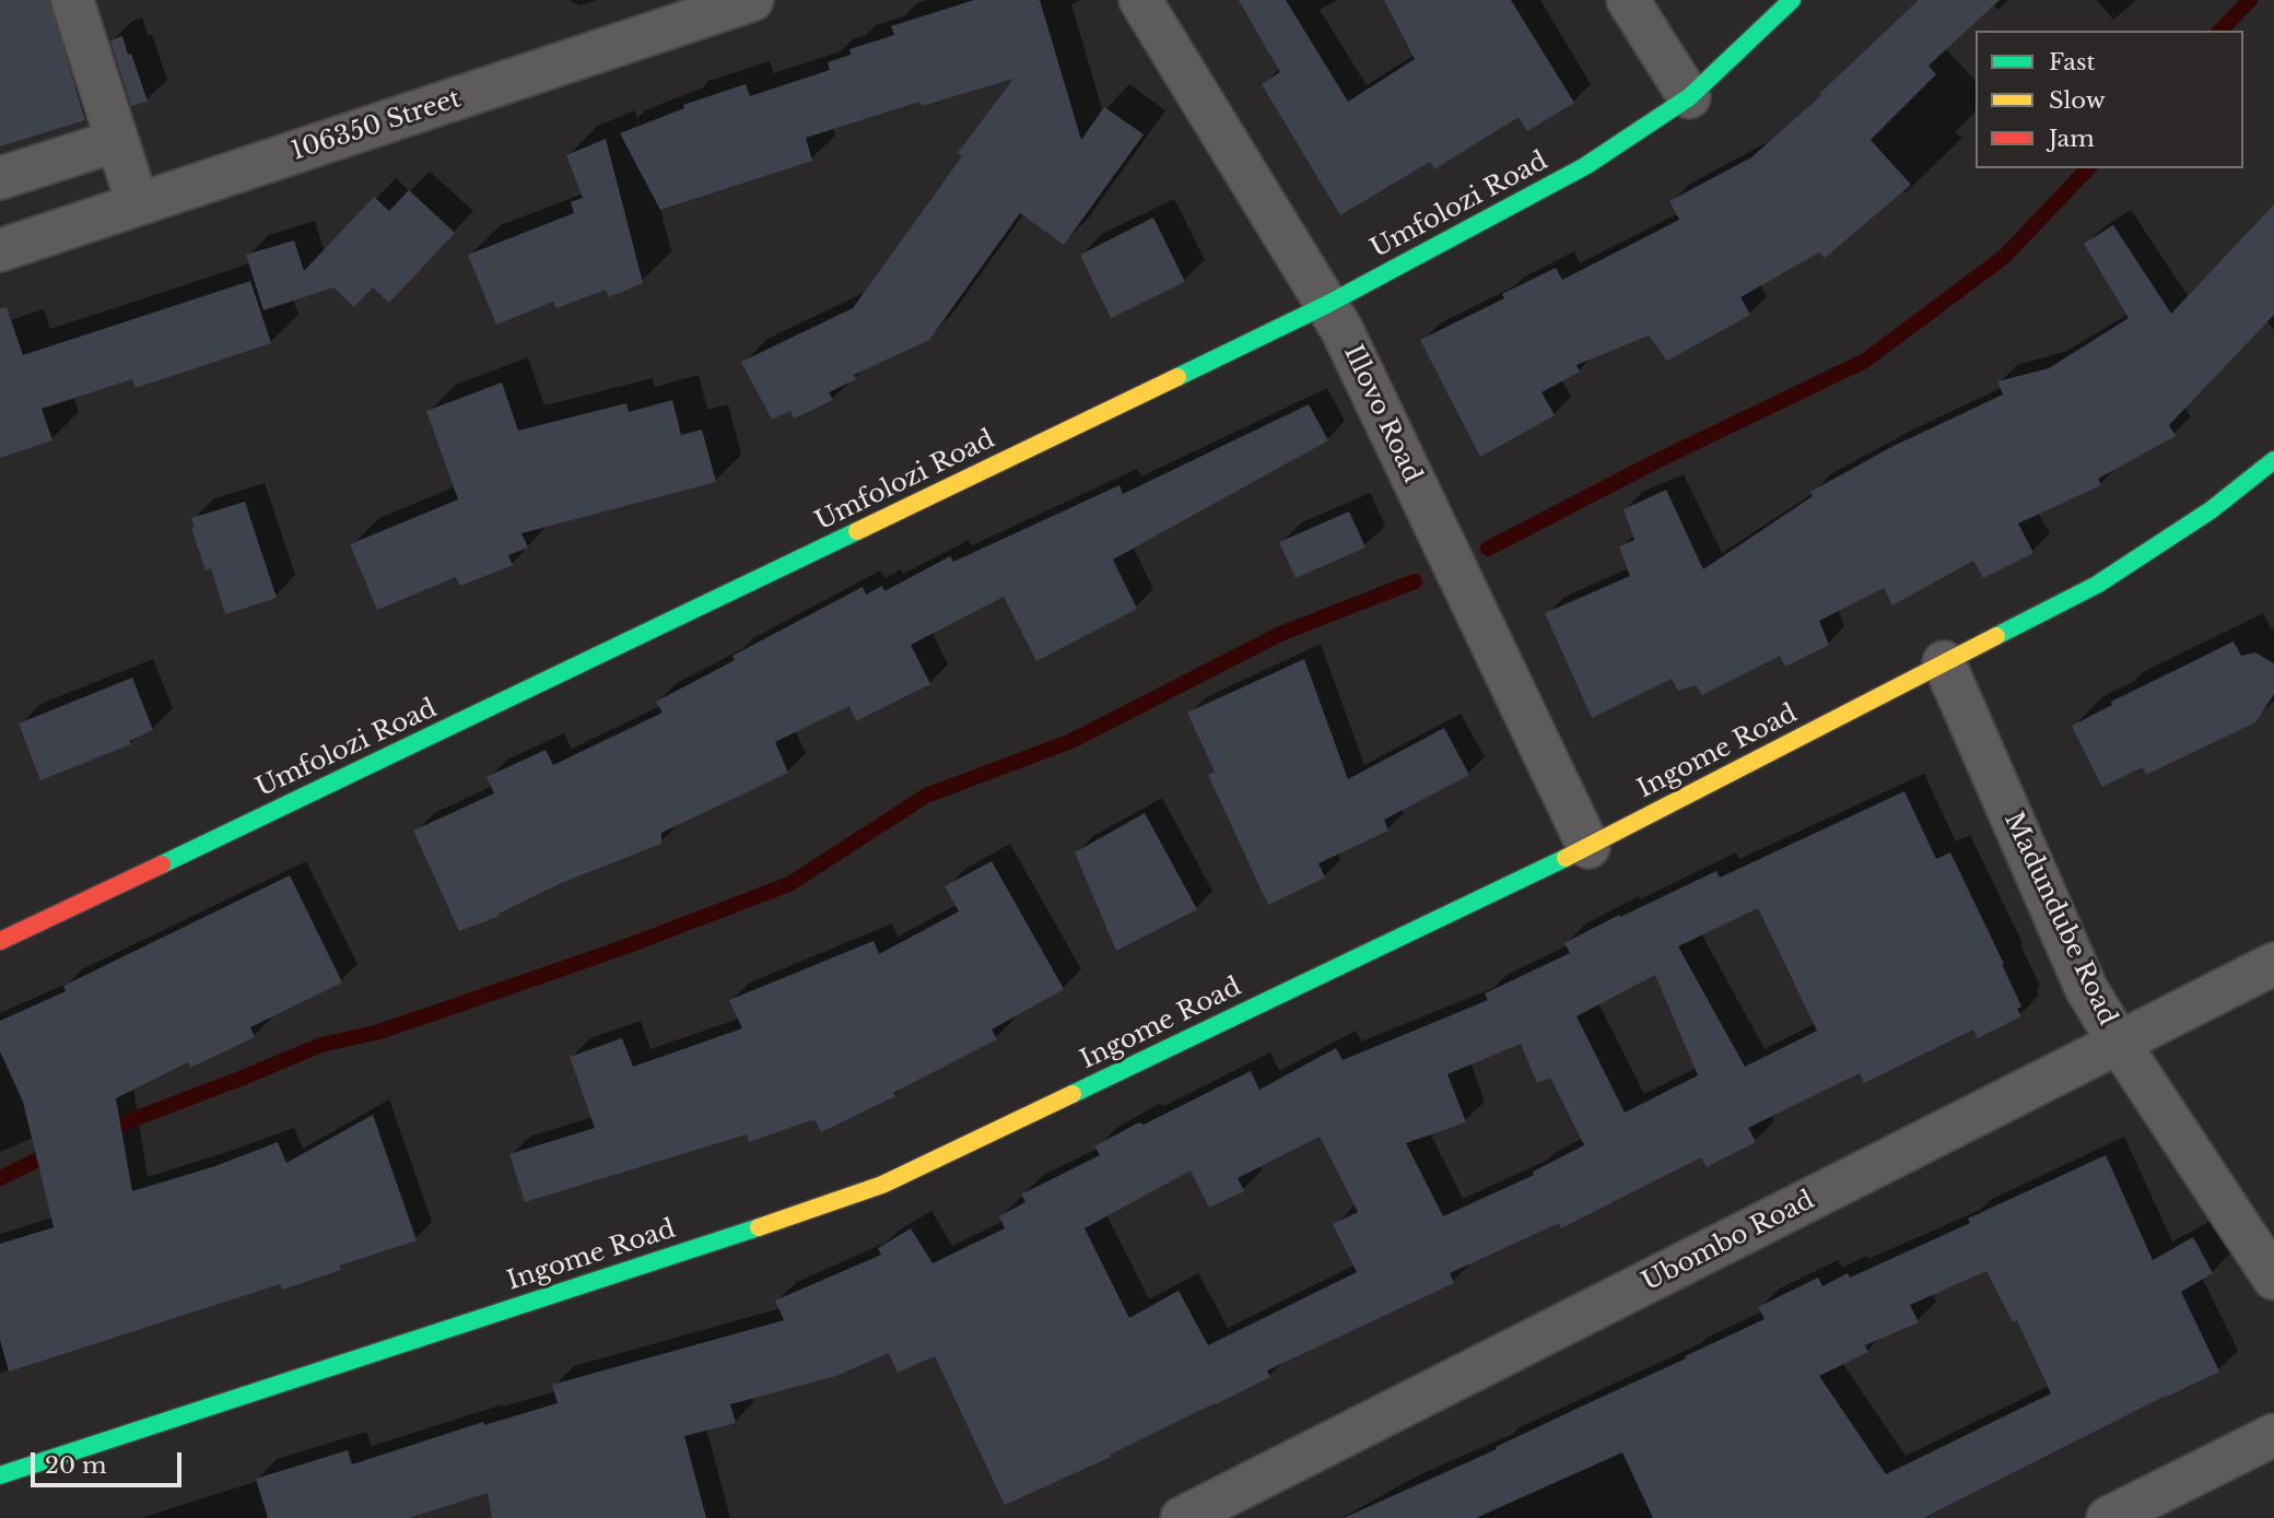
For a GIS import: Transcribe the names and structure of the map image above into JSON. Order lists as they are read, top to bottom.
{
  "streets": {
    "street": [
      "106350 Street",
      "Umfolozi Road",
      "Illovo Road",
      "Ingome Road",
      "Madundube Road",
      "Ubombo Road"
    ]
  },
  "crossings": [
    ["Umfolozi Road", "Illovo Road"],
    ["Illovo Road", "Ingome Road"],
    ["Ingome Road", "Madundube Road"],
    ["Madundube Road", "Ubombo Road"]
  ],
  "legend": ["Fast", "Slow", "Jam"],
  "scale_bar": "20 m"
}
